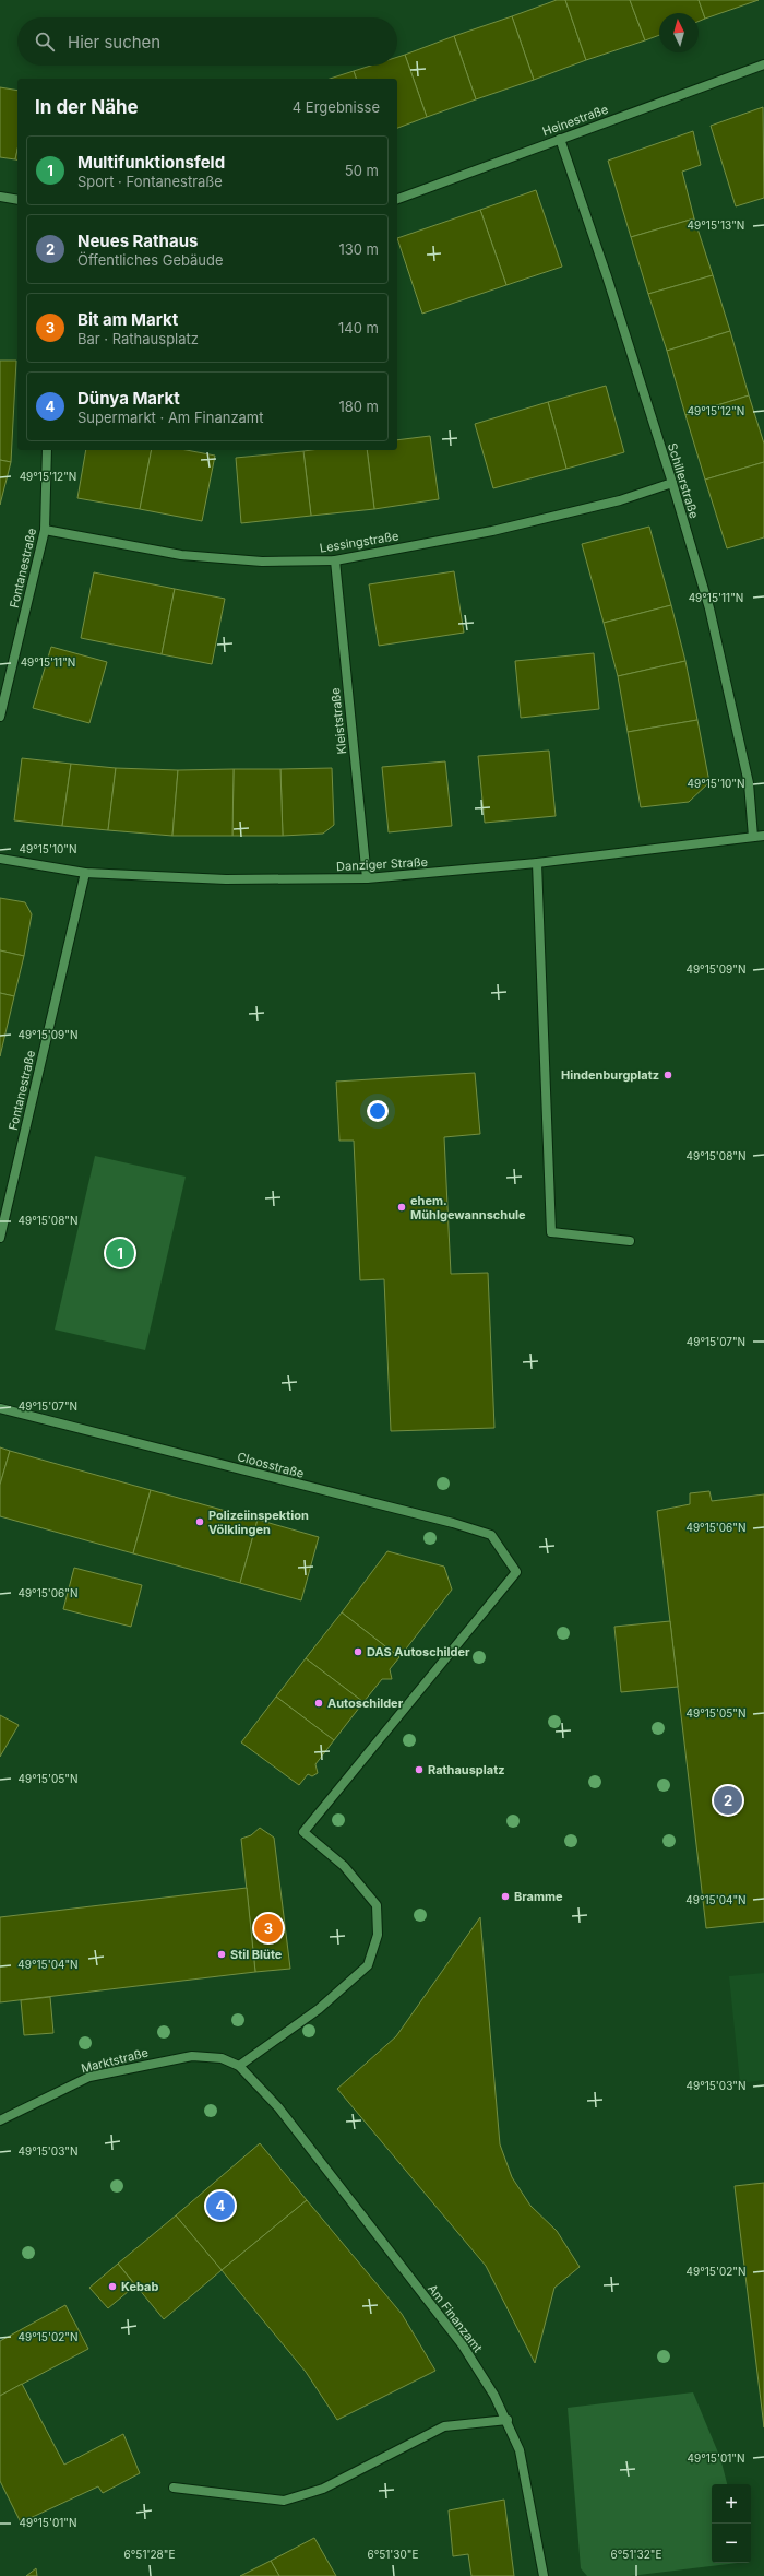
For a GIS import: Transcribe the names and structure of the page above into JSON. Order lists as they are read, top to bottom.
{
  "streets": {
    "street": [
      "Heinestraße",
      "Schillerstraße",
      "Lessingstraße",
      "Fontanestraße",
      "Kleiststraße",
      "Danziger Straße",
      "Cloosstraße",
      "Marktstraße",
      "Am Finanzamt"
    ]
  },
  "crossings": [
    ["Heinestraße", "Schillerstraße"],
    ["Schillerstraße", "Lessingstraße"],
    ["Schillerstraße", "Danziger Straße"],
    ["Lessingstraße", "Fontanestraße"],
    ["Lessingstraße", "Kleiststraße"],
    ["Fontanestraße", "Danziger Straße"],
    ["Kleiststraße", "Danziger Straße"],
    ["Cloosstraße", "Marktstraße"],
    ["Cloosstraße", "Am Finanzamt"],
    ["Marktstraße", "Am Finanzamt"]
  ],
  "places": [
    "Hindenburgplatz",
    "ehem. Mühlgewannschule",
    "Polizeiinspektion Völklingen",
    "DAS Autoschilder",
    "Autoschilder",
    "Rathausplatz",
    "Bramme",
    "Stil Blüte",
    "Kebab"
  ],
  "north": "top",
  "page": {
    "search": "Hier suchen",
    "heading": ["In der Nähe", "4 Ergebnisse"],
    "list": [
      {
        "mark": "1",
        "name": "Multifunktionsfeld",
        "note": "Sport · Fontanestraße",
        "value": "50 m"
      },
      {
        "mark": "2",
        "name": "Neues Rathaus",
        "note": "Öffentliches Gebäude",
        "value": "130 m"
      },
      {
        "mark": "3",
        "name": "Bit am Markt",
        "note": "Bar · Rathausplatz",
        "value": "140 m"
      },
      {
        "mark": "4",
        "name": "Dünya Markt",
        "note": "Supermarkt · Am Finanzamt",
        "value": "180 m"
      }
    ],
    "pins": [
      "1",
      "2",
      "3",
      "4"
    ],
    "map_buttons": ["+", "−"]
  },
  "coordinates": [
    "49°15'13\"N",
    "49°15'12\"N",
    "49°15'11\"N",
    "49°15'10\"N",
    "49°15'09\"N",
    "49°15'08\"N",
    "49°15'07\"N",
    "49°15'06\"N",
    "49°15'05\"N",
    "49°15'04\"N",
    "49°15'03\"N",
    "49°15'02\"N",
    "49°15'01\"N",
    "6°51'28\"E",
    "6°51'30\"E",
    "6°51'32\"E"
  ]
}
